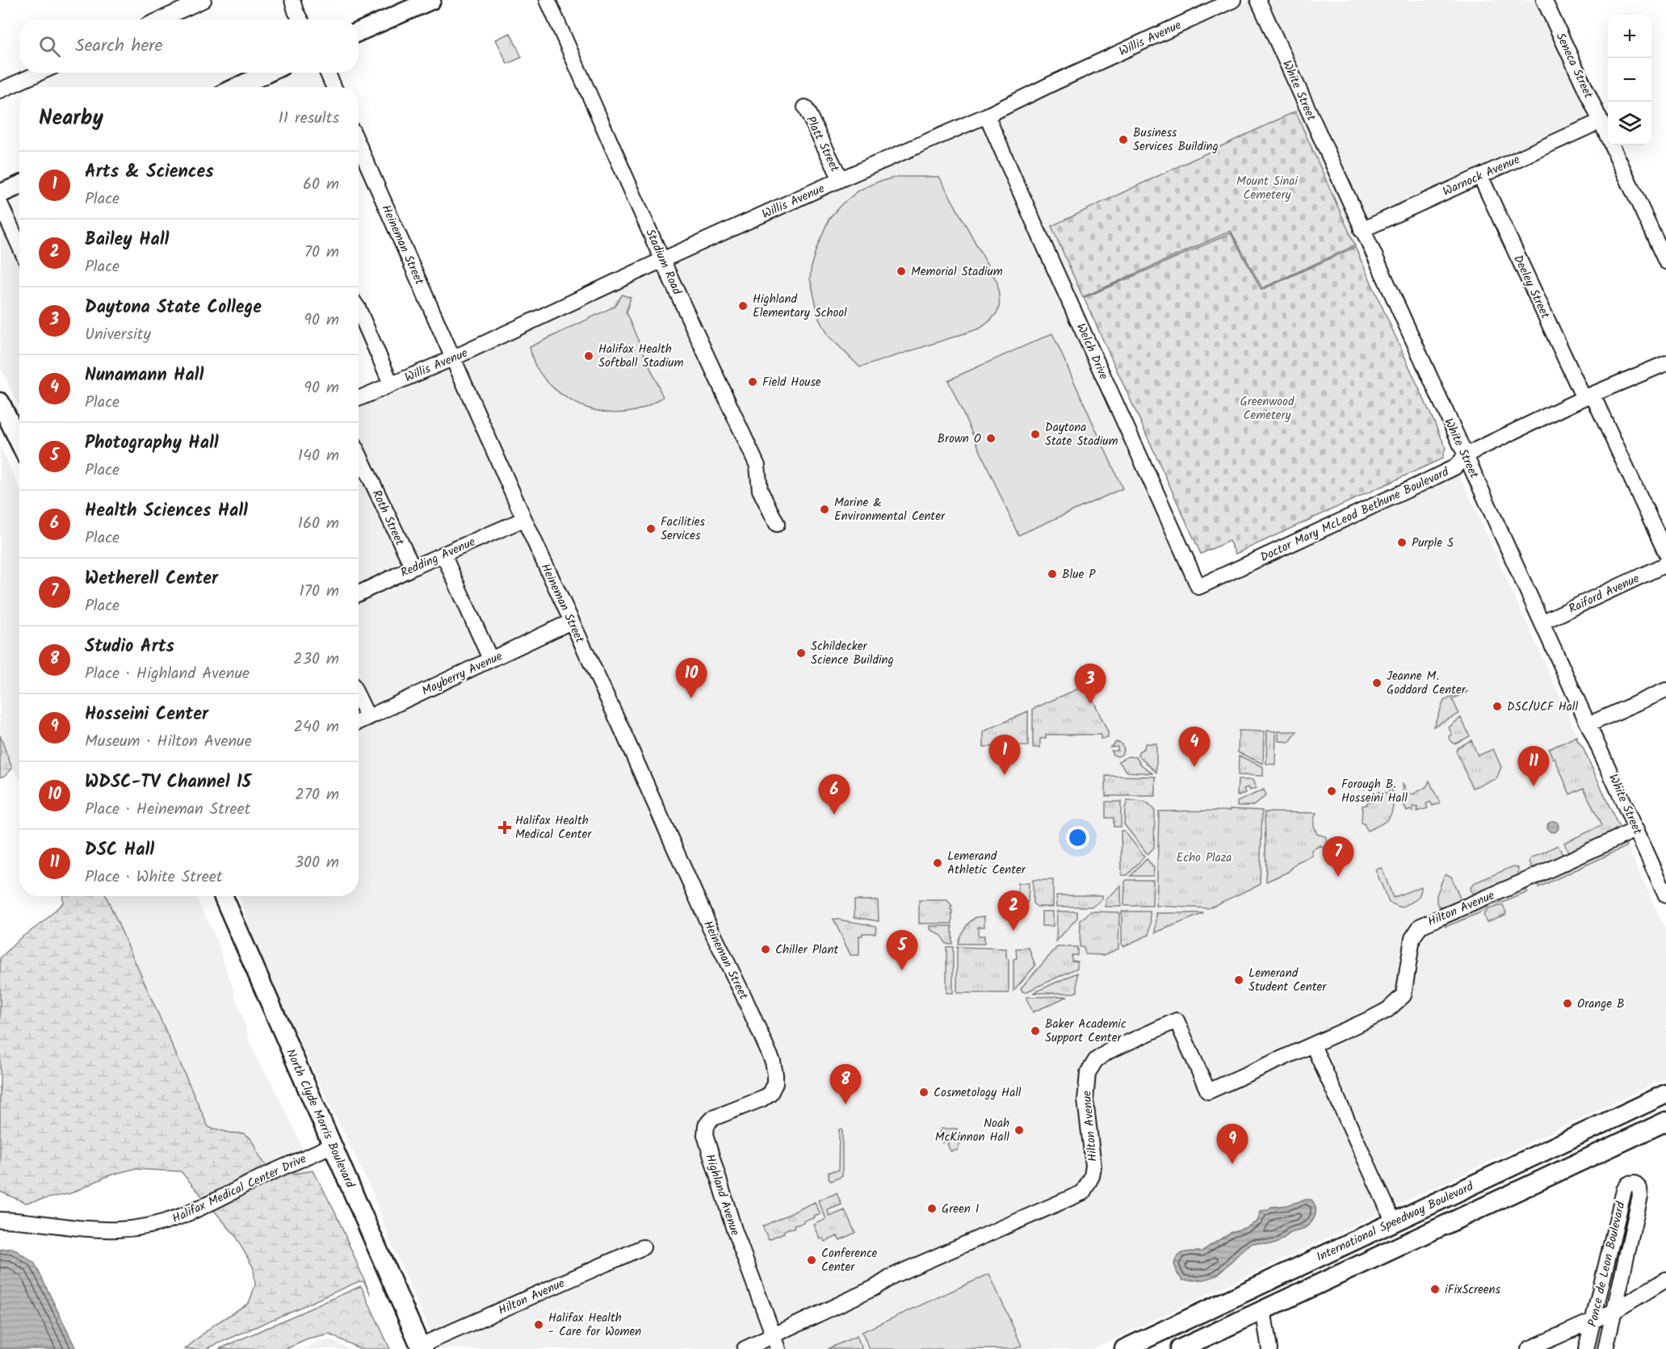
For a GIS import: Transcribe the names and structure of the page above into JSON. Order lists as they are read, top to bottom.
{
  "streets": {
    "main road": ["North Clyde Morris Boulevard", "International Speedway Boulevard"],
    "street": [
      "Willis Avenue",
      "Seneca Street",
      "White Street",
      "Platt Street",
      "Warnock Avenue",
      "Heineman Street",
      "Stadium Road",
      "Deeley Street",
      "Welch Drive",
      "Doctor Mary McLeod Bethune Boulevard",
      "Roth Street",
      "Redding Avenue",
      "Raiford Avenue",
      "Mayberry Avenue",
      "Hilton Avenue",
      "Halifax Medical Center Drive",
      "Highland Avenue",
      "Ponce de Leon Boulevard"
    ]
  },
  "crossings": [
    ["Willis Avenue", "Platt Street"],
    ["Willis Avenue", "Heineman Street"],
    ["Willis Avenue", "Stadium Road"],
    ["Willis Avenue", "Welch Drive"],
    ["Seneca Street", "Warnock Avenue"],
    ["White Street", "Warnock Avenue"],
    ["White Street", "Doctor Mary McLeod Bethune Boulevard"],
    ["White Street", "Raiford Avenue"],
    ["White Street", "Hilton Avenue"],
    ["Warnock Avenue", "Deeley Street"],
    ["Heineman Street", "Redding Avenue"],
    ["Heineman Street", "Mayberry Avenue"],
    ["Heineman Street", "Highland Avenue"],
    ["Deeley Street", "Doctor Mary McLeod Bethune Boulevard"],
    ["Welch Drive", "Doctor Mary McLeod Bethune Boulevard"],
    ["Roth Street", "Redding Avenue"],
    ["Hilton Avenue", "North Clyde Morris Boulevard"],
    ["Hilton Avenue", "Highland Avenue"],
    ["North Clyde Morris Boulevard", "Halifax Medical Center Drive"]
  ],
  "parks": ["Mount Sinai Cemetery", "Greenwood Cemetery", "Echo Plaza"],
  "places": {
    "other": [
      "Business Services Building",
      "Memorial Stadium",
      "Highland Elementary School",
      "Halifax Health Softball Stadium",
      "Field House",
      "Daytona State Stadium",
      "Brown O",
      "Marine & Environmental Center",
      "Facilities Services",
      "Purple S",
      "Blue P",
      "Schildecker Science Building",
      "Jeanne M. Goddard Center",
      "DSC/UCF Hall",
      "Forough B. Hosseini Hall",
      "Lemerand Athletic Center",
      "Chiller Plant",
      "Lemerand Student Center",
      "Orange B",
      "Baker Academic Support Center",
      "Cosmetology Hall",
      "Noah McKinnon Hall",
      "Green I",
      "Conference Center",
      "iFixScreens",
      "Halifax Health - Care for Women"
    ],
    "health": ["Halifax Health Medical Center"]
  },
  "page": {
    "map_buttons": ["+", "−"],
    "search": "Search here",
    "heading": ["Nearby", "11 results"],
    "list": [
      {
        "mark": "1",
        "name": "Arts & Sciences",
        "note": "Place",
        "value": "60 m"
      },
      {
        "mark": "2",
        "name": "Bailey Hall",
        "note": "Place",
        "value": "70 m"
      },
      {
        "mark": "3",
        "name": "Daytona State College",
        "note": "University",
        "value": "90 m"
      },
      {
        "mark": "4",
        "name": "Nunamann Hall",
        "note": "Place",
        "value": "90 m"
      },
      {
        "mark": "5",
        "name": "Photography Hall",
        "note": "Place",
        "value": "140 m"
      },
      {
        "mark": "6",
        "name": "Health Sciences Hall",
        "note": "Place",
        "value": "160 m"
      },
      {
        "mark": "7",
        "name": "Wetherell Center",
        "note": "Place",
        "value": "170 m"
      },
      {
        "mark": "8",
        "name": "Studio Arts",
        "note": "Place · Highland Avenue",
        "value": "230 m"
      },
      {
        "mark": "9",
        "name": "Hosseini Center",
        "note": "Museum · Hilton Avenue",
        "value": "240 m"
      },
      {
        "mark": "10",
        "name": "WDSC-TV Channel 15",
        "note": "Place · Heineman Street",
        "value": "270 m"
      },
      {
        "mark": "11",
        "name": "DSC Hall",
        "note": "Place · White Street",
        "value": "300 m"
      }
    ],
    "pins": [
      "10",
      "3",
      "4",
      "1",
      "11",
      "6",
      "7",
      "2",
      "5",
      "8",
      "9"
    ]
  }
}
